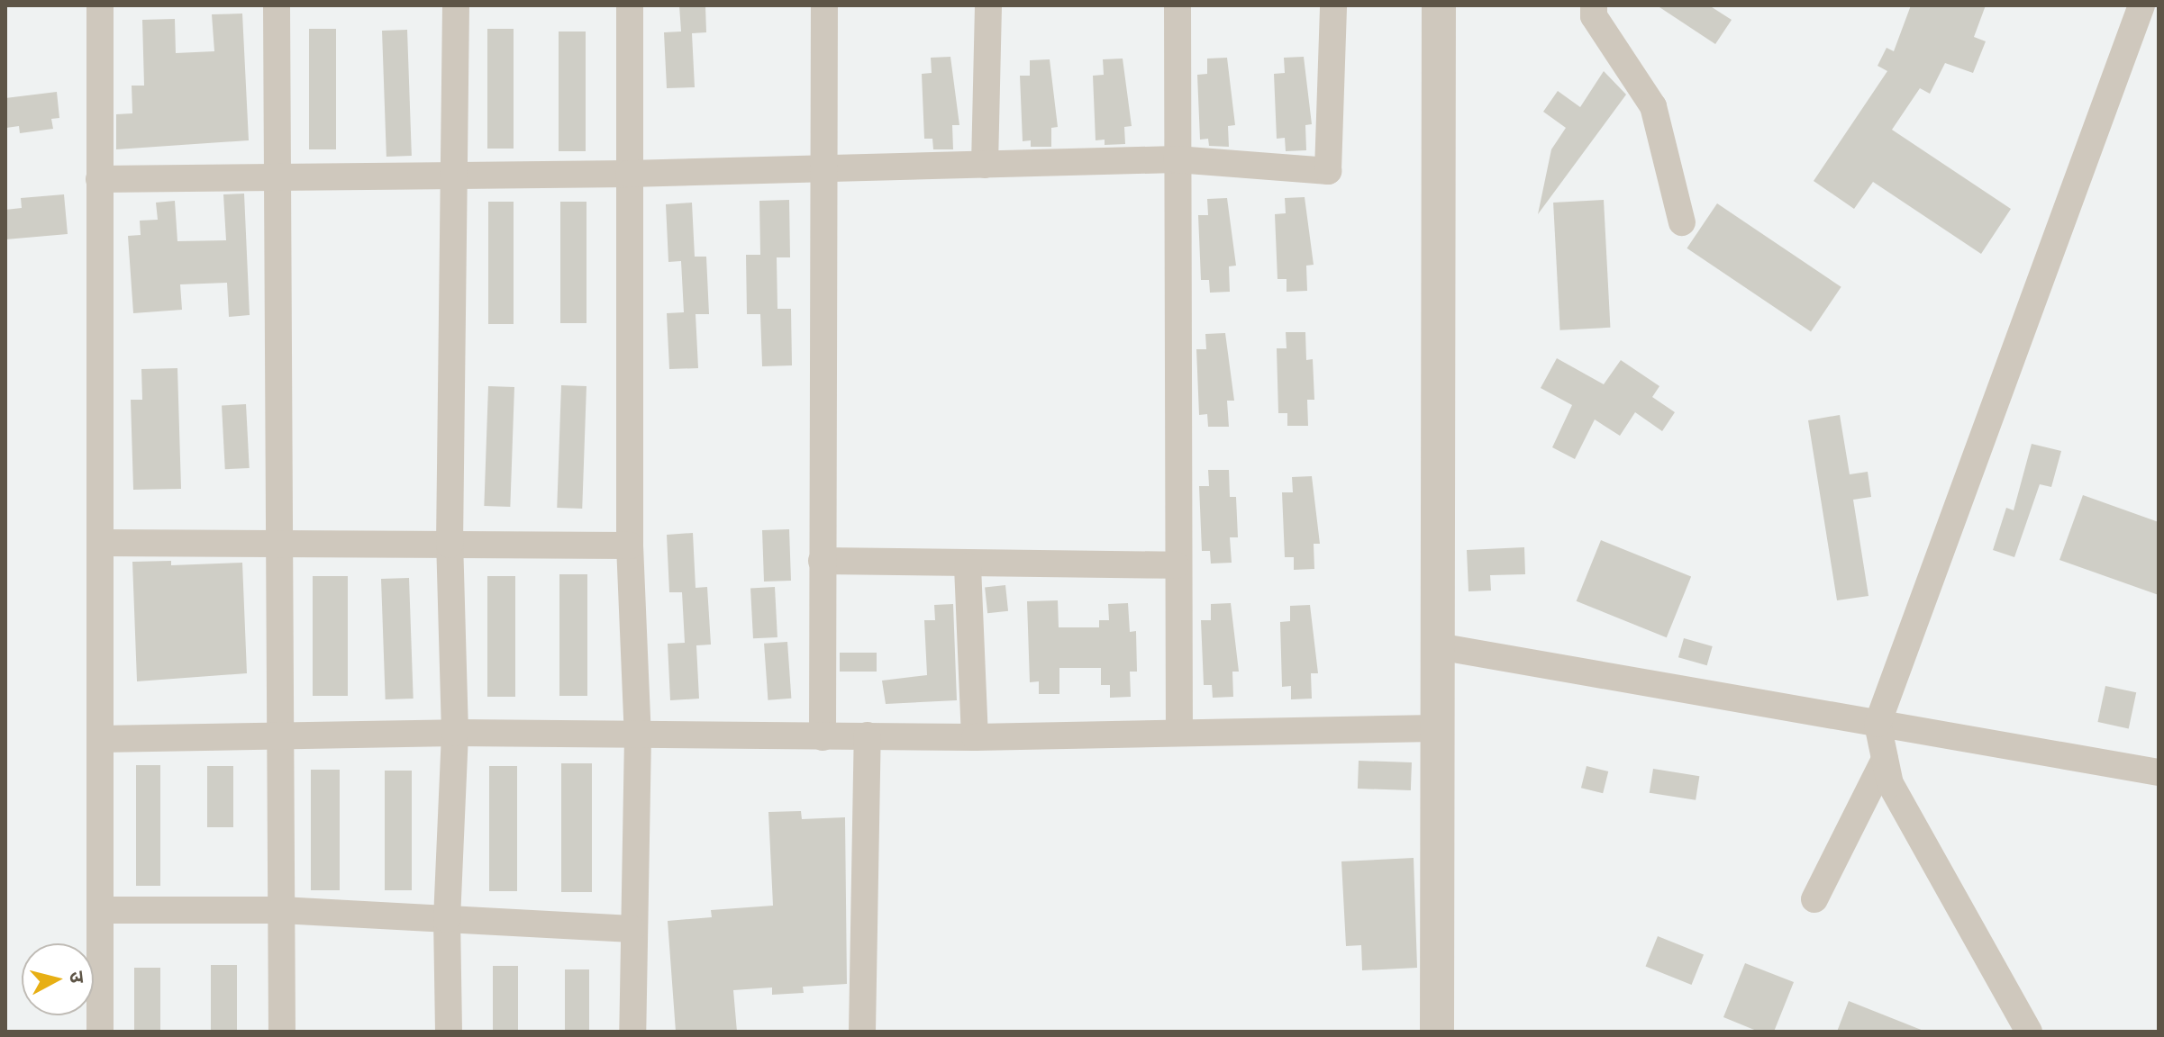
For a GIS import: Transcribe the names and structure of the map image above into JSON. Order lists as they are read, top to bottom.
{
  "north": "right"
}
